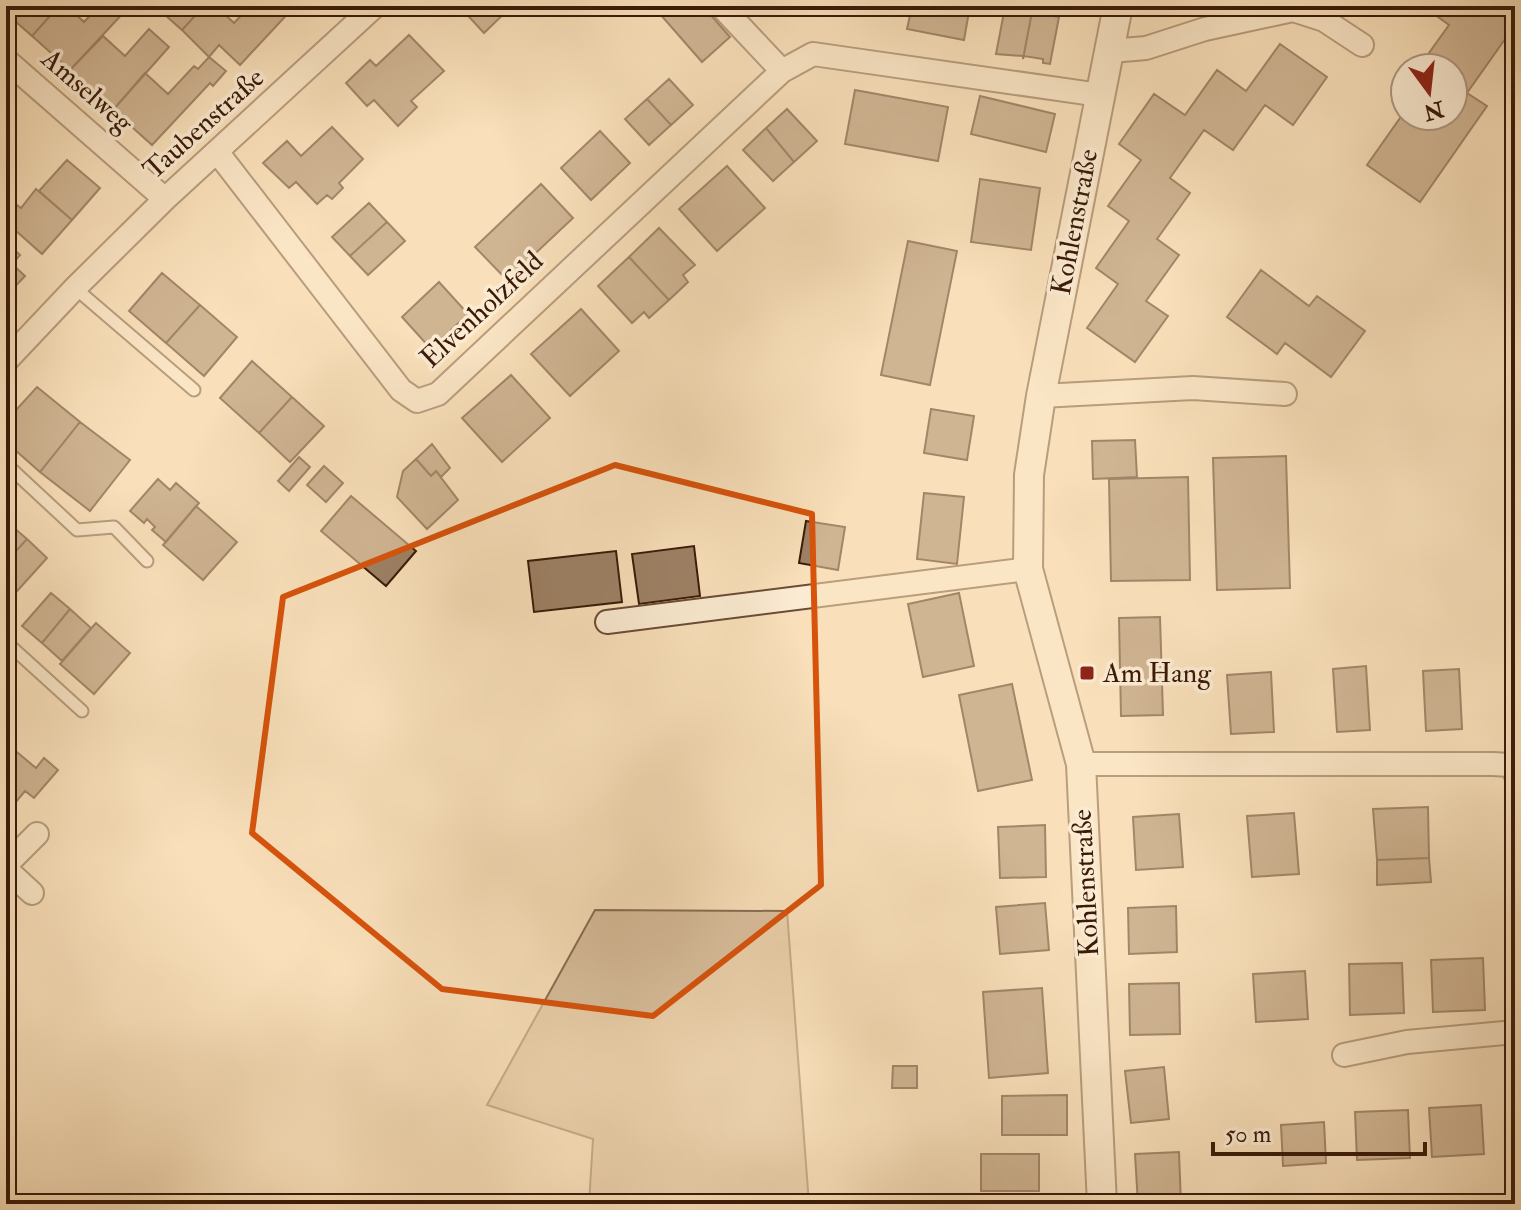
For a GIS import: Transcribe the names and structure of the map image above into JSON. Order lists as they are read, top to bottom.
{
  "streets": {
    "street": [
      "Amselweg",
      "Taubenstraße",
      "Kohlenstraße",
      "Elvenholzfeld"
    ]
  },
  "crossings": [
    ["Amselweg", "Taubenstraße"],
    ["Taubenstraße", "Elvenholzfeld"],
    ["Kohlenstraße", "Elvenholzfeld"]
  ],
  "places": {
    "transit": ["Am Hang"]
  },
  "scale_bar": "50 m",
  "north": "bottom"
}
